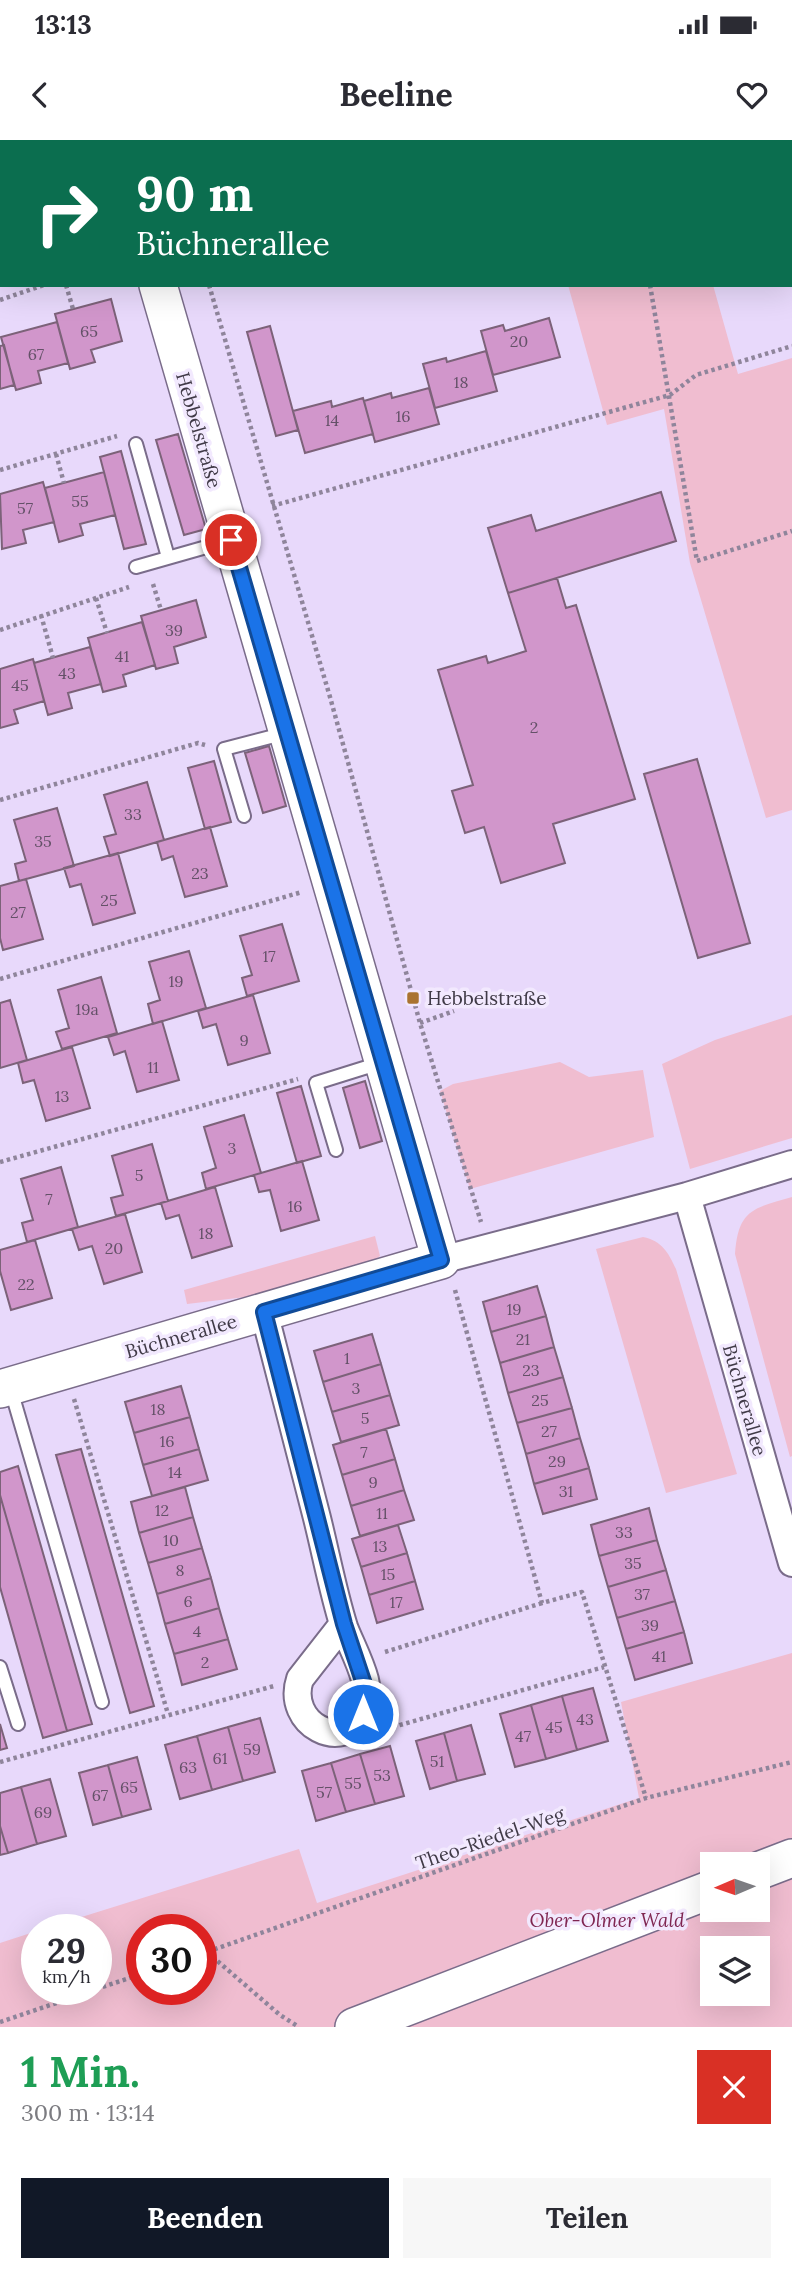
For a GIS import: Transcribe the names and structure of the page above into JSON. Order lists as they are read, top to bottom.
{
  "streets": {
    "street": ["Hebbelstraße", "Büchnerallee"],
    "path": ["Theo-Riedel-Weg"]
  },
  "crossings": [
    ["Hebbelstraße", "Büchnerallee"]
  ],
  "parks": ["Ober-Olmer Wald"],
  "places": {
    "transit": ["Hebbelstraße"]
  },
  "house_numbers": [
    "65",
    "20",
    "67",
    "18",
    "16",
    "14",
    "55",
    "57",
    "39",
    "41",
    "43",
    "45",
    "2",
    "33",
    "35",
    "23",
    "25",
    "27",
    "17",
    "19",
    "19a",
    "9",
    "11",
    "13",
    "3",
    "5",
    "7",
    "16",
    "18",
    "20",
    "22",
    "19",
    "21",
    "1",
    "23",
    "3",
    "25",
    "18",
    "5",
    "27",
    "16",
    "7",
    "29",
    "14",
    "9",
    "31",
    "12",
    "11",
    "33",
    "10",
    "13",
    "35",
    "8",
    "15",
    "37",
    "6",
    "17",
    "39",
    "4",
    "41",
    "2",
    "43",
    "45",
    "47",
    "59",
    "61",
    "51",
    "63",
    "53",
    "55",
    "65",
    "57",
    "67",
    "69"
  ],
  "north": "left",
  "page": {
    "status": "13:13",
    "header": "Beeline",
    "turn": ["90 m", "Büchnerallee"],
    "speed": "29 km/h",
    "limit": "30",
    "heading": ["1 Min.", "300 m · 13:14"],
    "buttons": ["Beenden", "Teilen"]
  }
}
